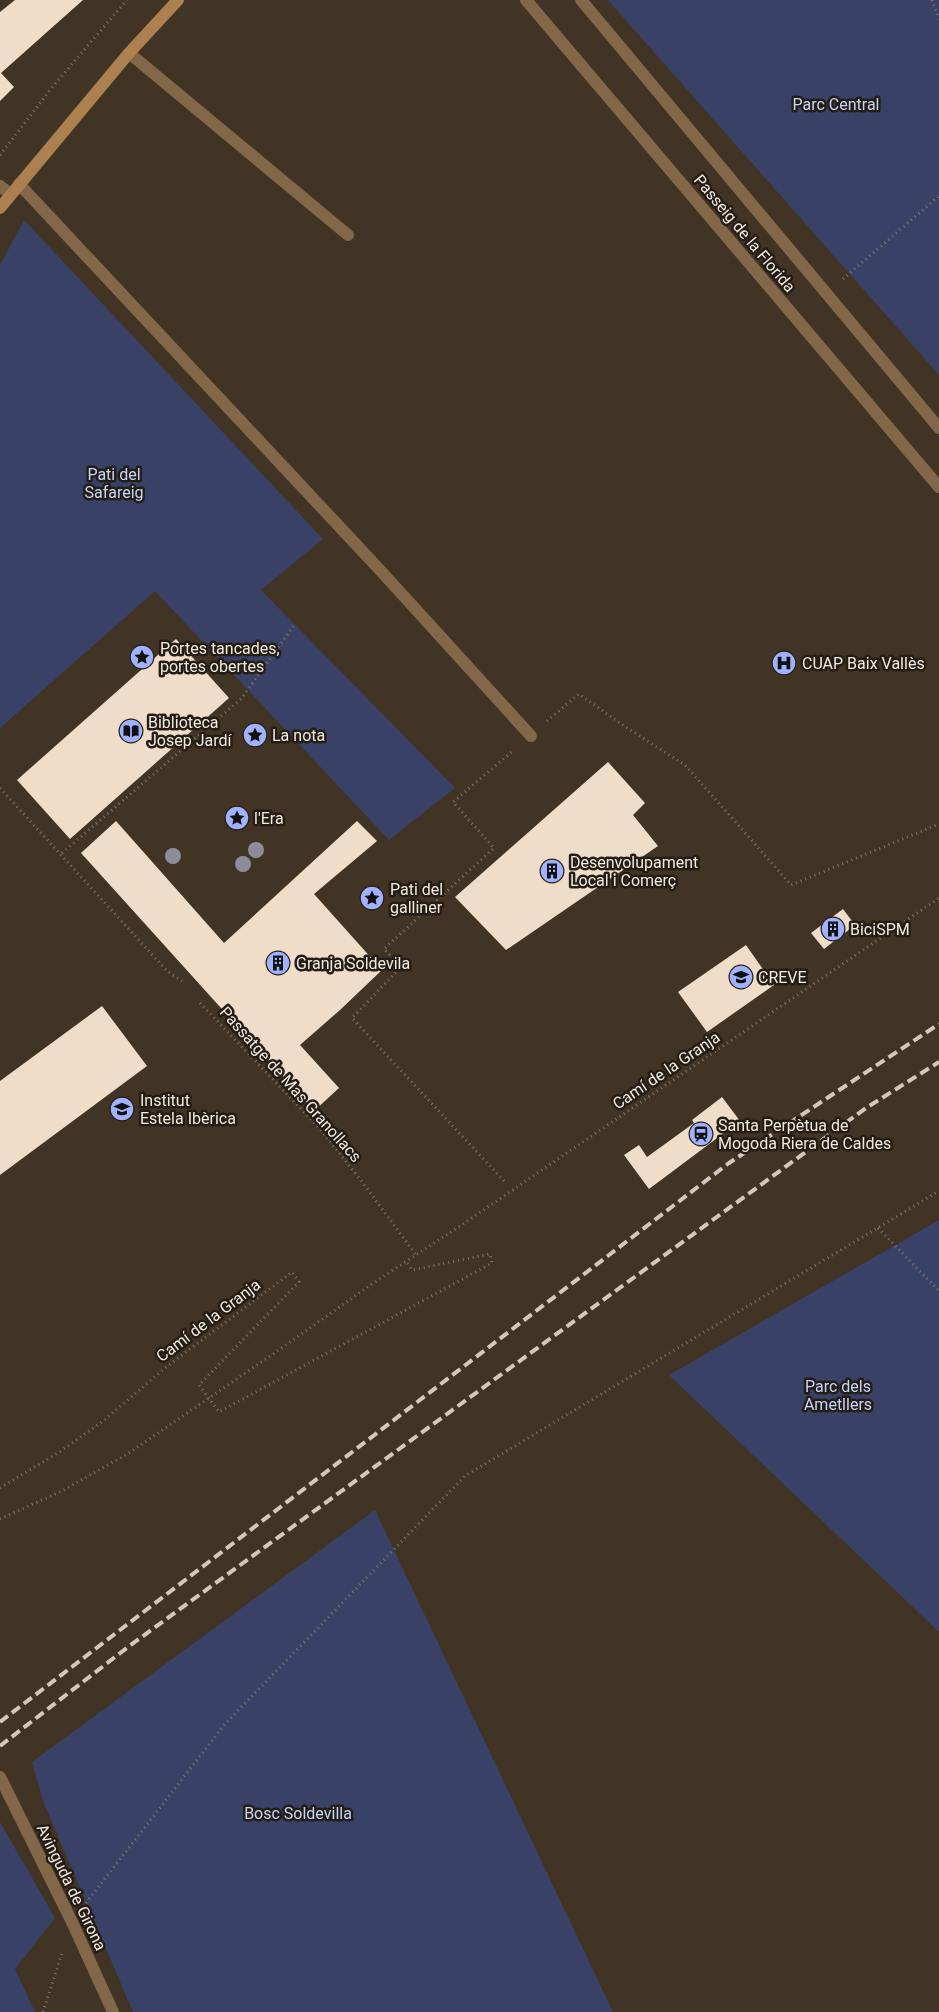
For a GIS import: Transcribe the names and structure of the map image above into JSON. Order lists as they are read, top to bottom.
{
  "streets": {
    "street": ["Passeig de la Florida", "Avinguda de Girona"],
    "path": ["Camí de la Granja", "Passatge de Mas Granollacs"]
  },
  "crossings": [
    ["Camí de la Granja", "Passatge de Mas Granollacs"]
  ],
  "parks": [
    "Parc Central",
    "Pati del Safareig",
    "Parc dels Ametllers",
    "Bosc Soldevilla"
  ],
  "places": {
    "place": [
      "Portes tancades, portes obertes",
      "La nota",
      "l'Era",
      "Pati del galliner"
    ],
    "hospital": ["CUAP Baix Vallès"],
    "library": ["Biblioteca Josep Jardí"],
    "building": ["Desenvolupament Local i Comerç", "BiciSPM", "Granja Soldevila"],
    "school or university": ["CREVE", "Institut Estela Ibèrica"],
    "station": ["Santa Perpètua de Mogoda Riera de Caldes"]
  }
}
